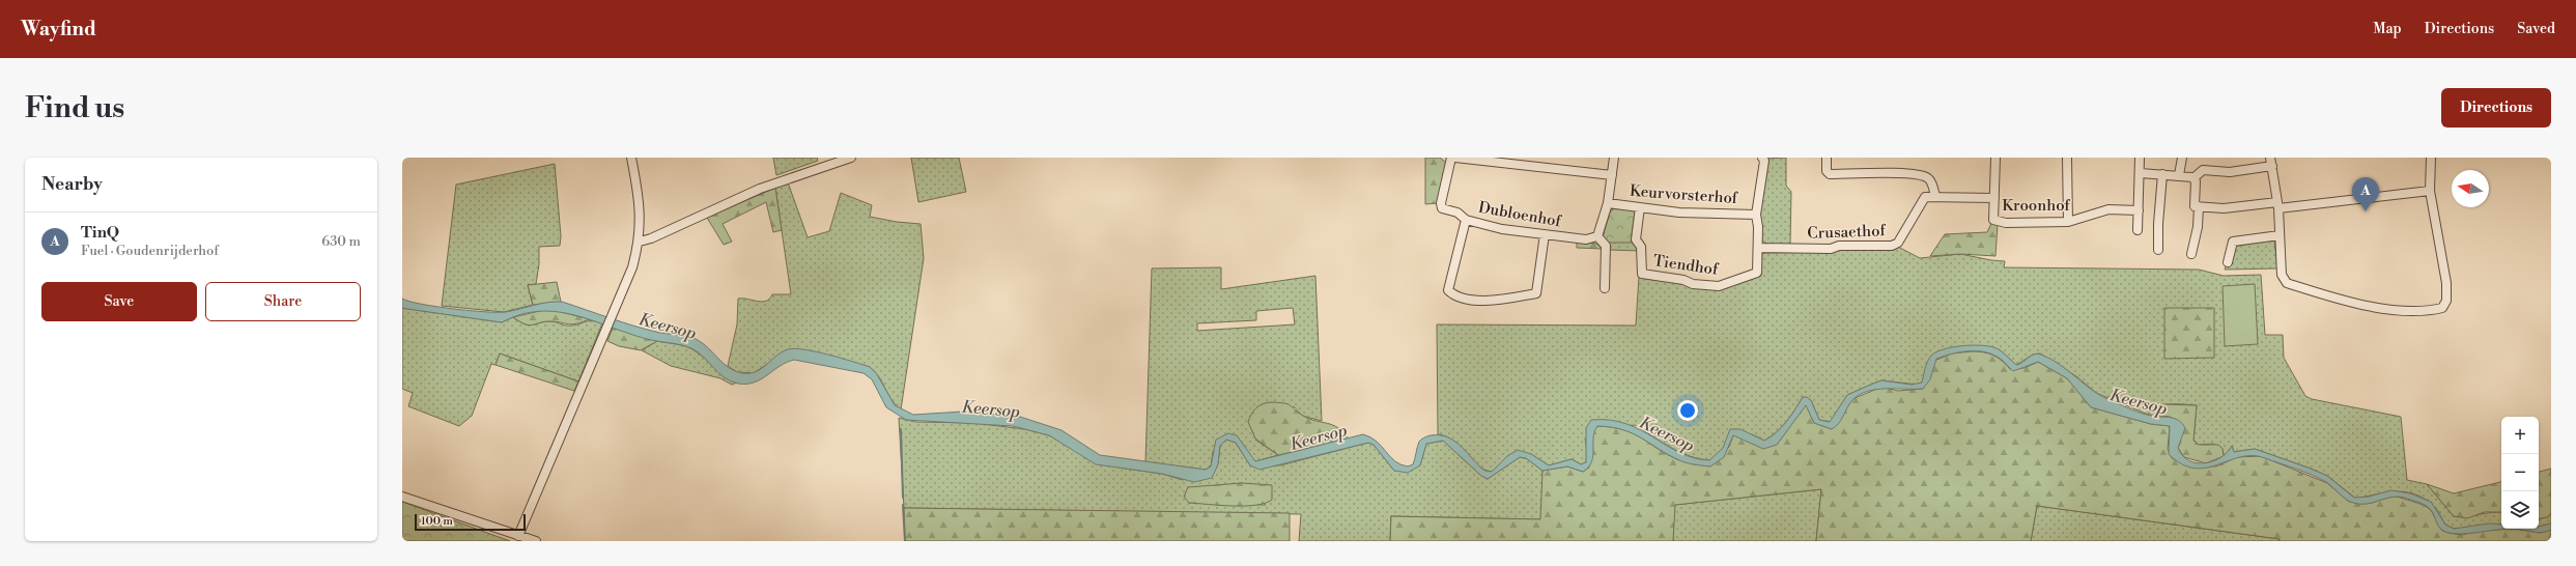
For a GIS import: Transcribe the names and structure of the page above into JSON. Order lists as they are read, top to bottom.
{
  "streets": {
    "street": [
      "Keurvorsterhof",
      "Kroonhof",
      "Dubloenhof",
      "Crusaethof",
      "Tiendhof"
    ]
  },
  "crossings": [
    ["Keurvorsterhof", "Tiendhof"],
    ["Crusaethof", "Tiendhof"]
  ],
  "water": ["Keersop"],
  "scale_bar": "100 m",
  "north": "left",
  "page": {
    "header": "Wayfind",
    "nav": ["Map", "Directions", "Saved"],
    "buttons": [
      "Directions",
      ["Save", "Share"]
    ],
    "title": "Find us",
    "heading": "Nearby",
    "pins": "A",
    "list": [
      {
        "mark": "A",
        "name": "TinQ",
        "note": "Fuel · Goudenrijderhof",
        "value": "630 m"
      }
    ],
    "map_buttons": ["+", "−"],
    "scale": "100 m"
  }
}
